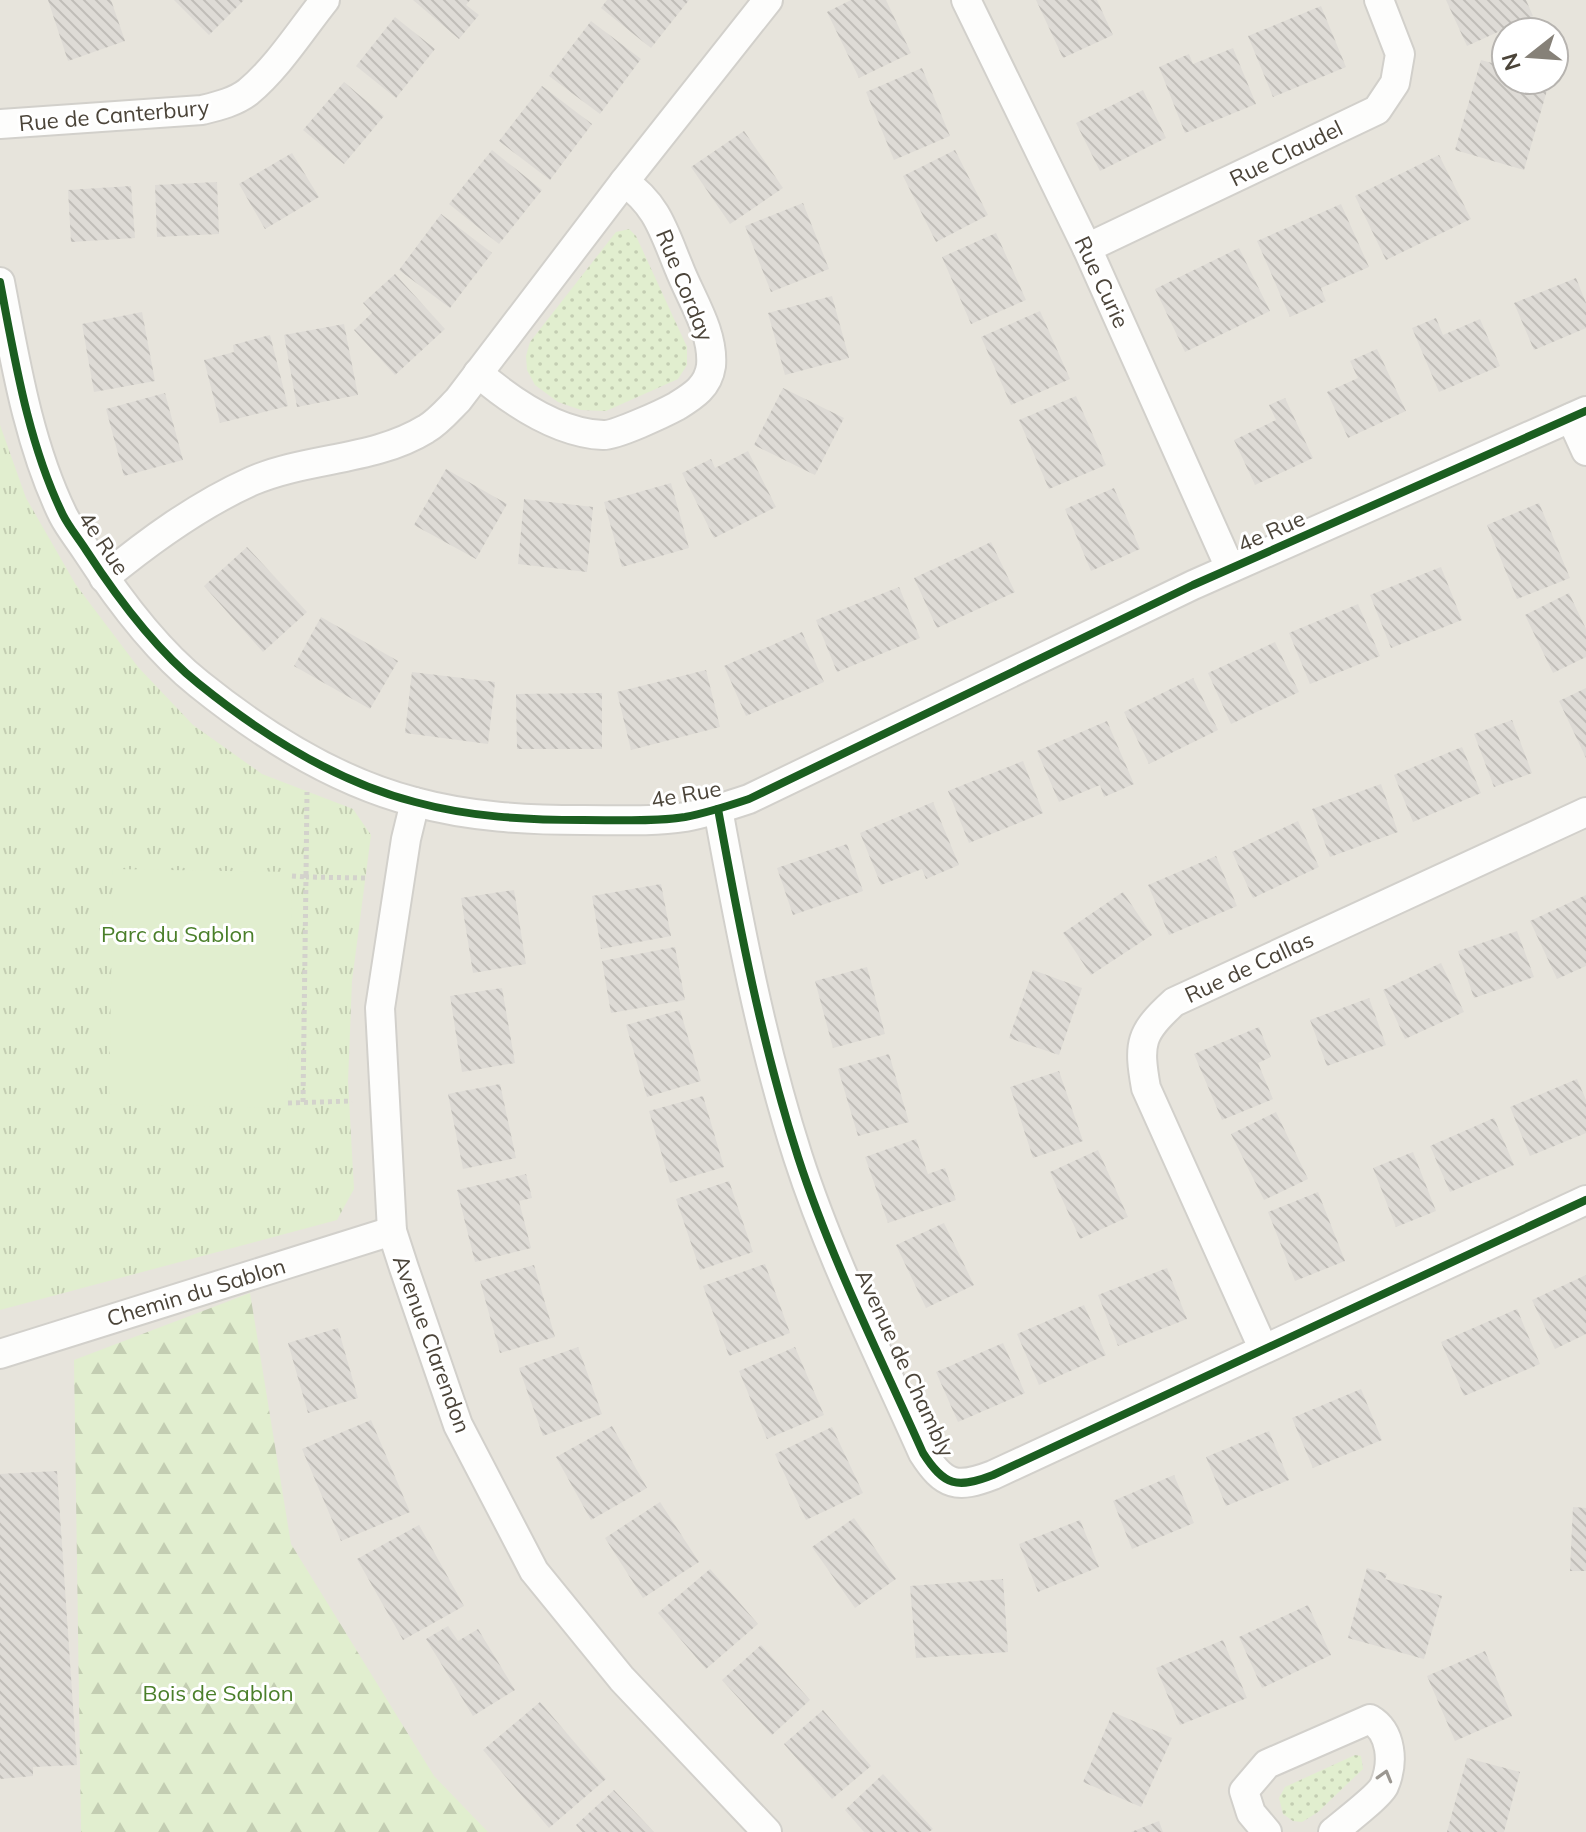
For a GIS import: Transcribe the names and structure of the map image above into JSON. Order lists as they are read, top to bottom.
{
  "streets": {
    "street": [
      "Rue de Canterbury",
      "Rue Claudel",
      "Rue Curie",
      "Rue Corday",
      "4e Rue",
      "Rue de Callas",
      "Chemin du Sablon",
      "Avenue Clarendon",
      "Avenue de Chambly"
    ]
  },
  "crossings": [
    ["Rue Claudel", "Rue Curie"],
    ["Rue Curie", "4e Rue"],
    ["4e Rue", "Avenue Clarendon"],
    ["4e Rue", "Avenue de Chambly"],
    ["Rue de Callas", "Avenue de Chambly"],
    ["Chemin du Sablon", "Avenue Clarendon"]
  ],
  "parks": ["Parc du Sablon", "Bois de Sablon"],
  "north": "left"
}
